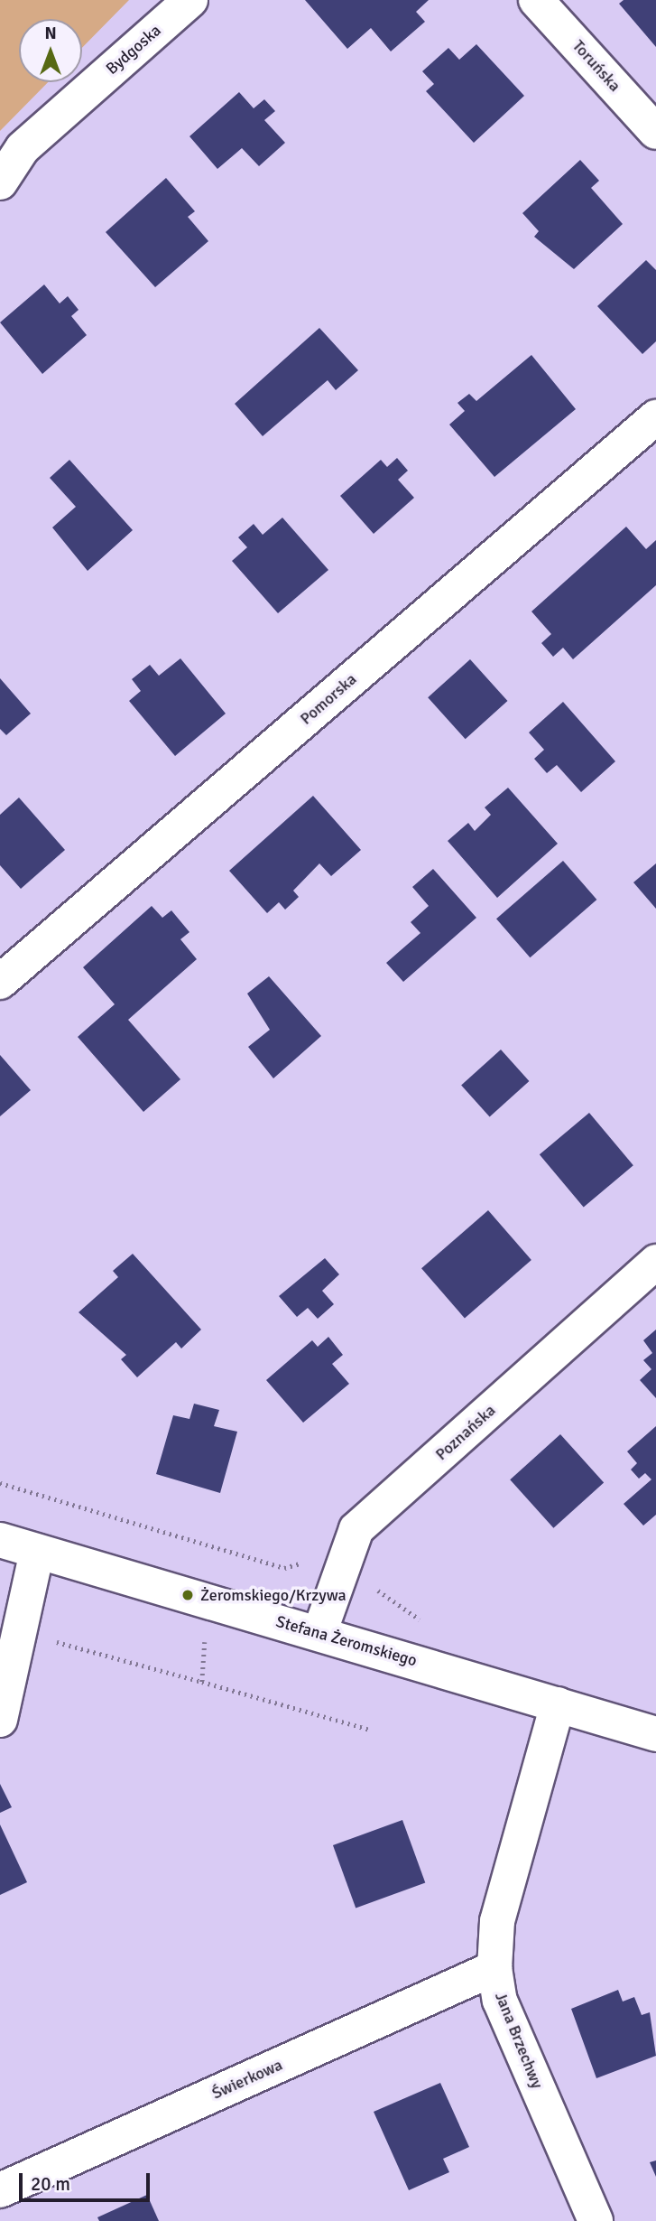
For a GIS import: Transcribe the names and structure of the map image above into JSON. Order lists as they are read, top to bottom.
{
  "streets": {
    "street": [
      "Bydgoska",
      "Toruńska",
      "Pomorska",
      "Poznańska",
      "Stefana Żeromskiego",
      "Jana Brzechwy",
      "Świerkowa"
    ]
  },
  "crossings": [
    ["Poznańska", "Stefana Żeromskiego"],
    ["Stefana Żeromskiego", "Jana Brzechwy"],
    ["Jana Brzechwy", "Świerkowa"]
  ],
  "places": ["Żeromskiego/Krzywa"],
  "scale_bar": "20 m",
  "north": "top"
}
